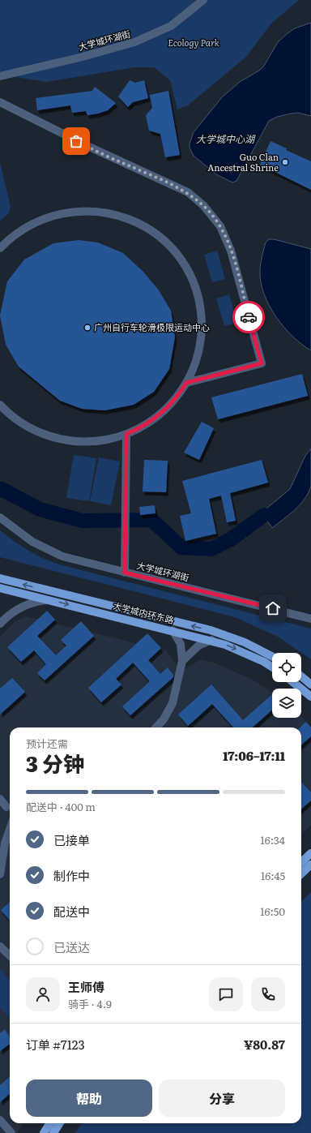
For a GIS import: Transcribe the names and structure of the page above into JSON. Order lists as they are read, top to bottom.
{
  "streets": {
    "main road": ["大学城内环东路"],
    "street": ["大学城环湖街"]
  },
  "water": ["大学城中心湖"],
  "parks": ["Ecology Park"],
  "places": ["Guo Clan Ancestral Shrine", "广州自行车轮滑极限运动中心"],
  "page": {
    "heading": ["3 分钟", "预计还需", "17:06–17:11"],
    "panel": [
      "王师傅",
      "骑手 · 4.9",
      "订单 #7123",
      "¥80.87"
    ],
    "bar": "配送中 · 400 m",
    "list": [
      ["已接单", "16:34"],
      ["制作中", "16:45"],
      ["配送中", "16:50"],
      "已送达"
    ],
    "buttons": ["帮助", "分享"]
  }
}
